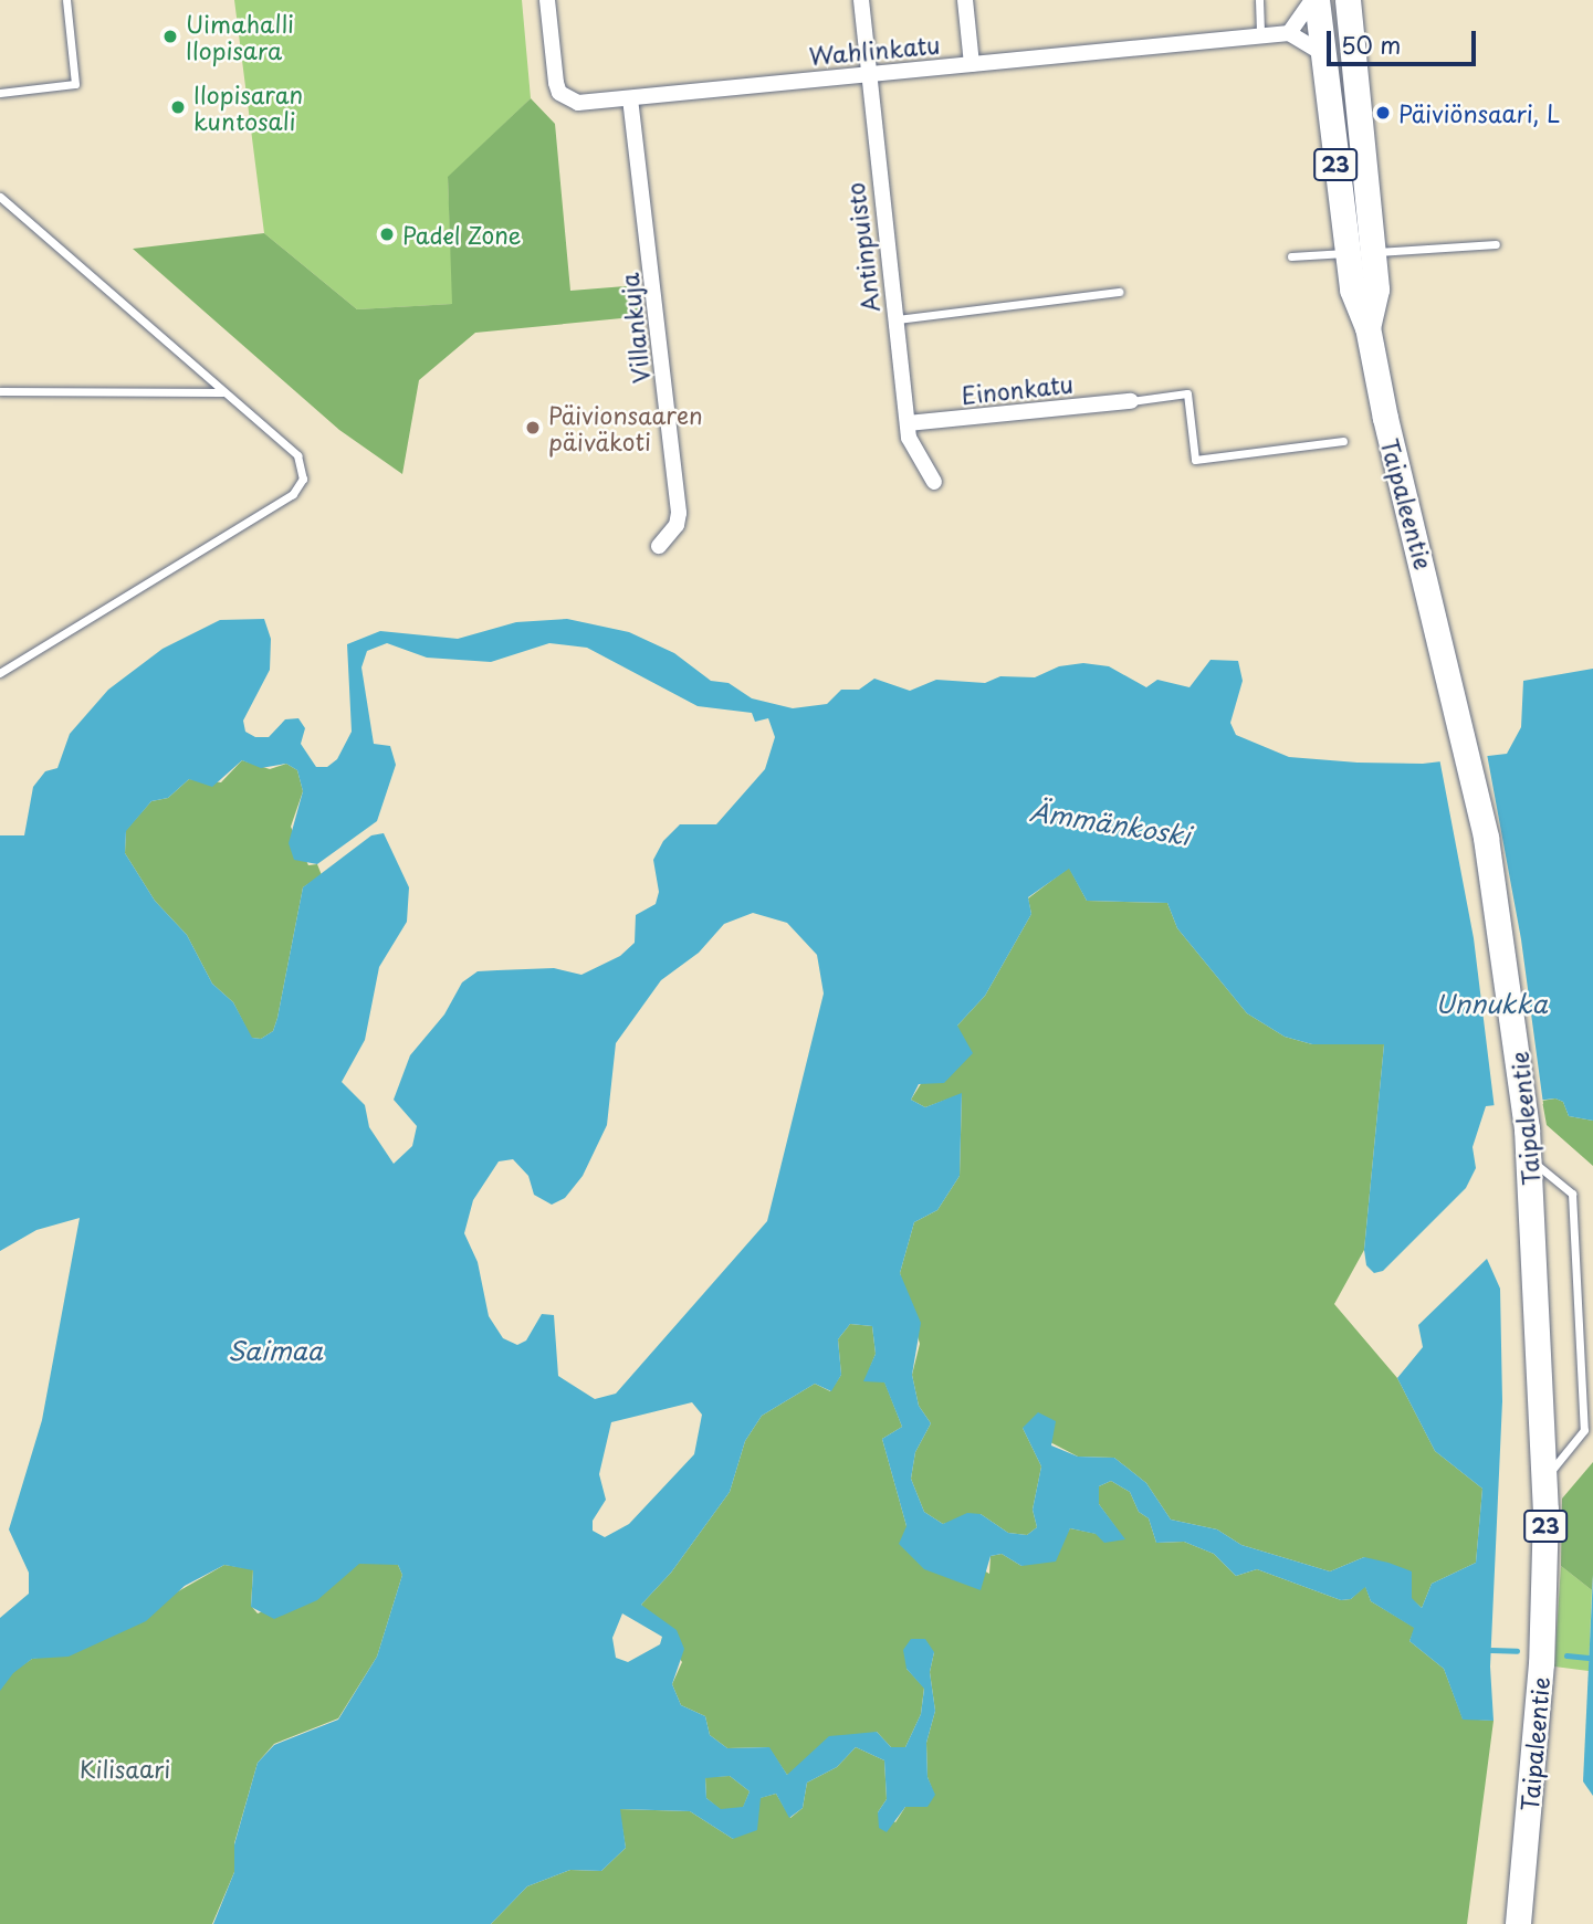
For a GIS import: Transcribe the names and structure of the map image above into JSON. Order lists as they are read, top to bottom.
{
  "streets": {
    "highway": ["23", "Taipaleentie"],
    "street": [
      "Wahlinkatu",
      "Antinpuisto",
      "Villankuja",
      "Einonkatu"
    ]
  },
  "crossings": [
    ["Wahlinkatu", "Antinpuisto"],
    ["Wahlinkatu", "Villankuja"],
    ["Antinpuisto", "Einonkatu"]
  ],
  "water": ["Ämmänkoski", "Unnukka", "Saimaa"],
  "parks": ["Kilisaari"],
  "places": [
    "Uimahalli Ilopisara",
    "Ilopisaran kuntosali",
    "Päiviönsaari, L",
    "Padel Zone",
    "Päivionsaaren päiväkoti"
  ],
  "scale_bar": "50 m"
}
